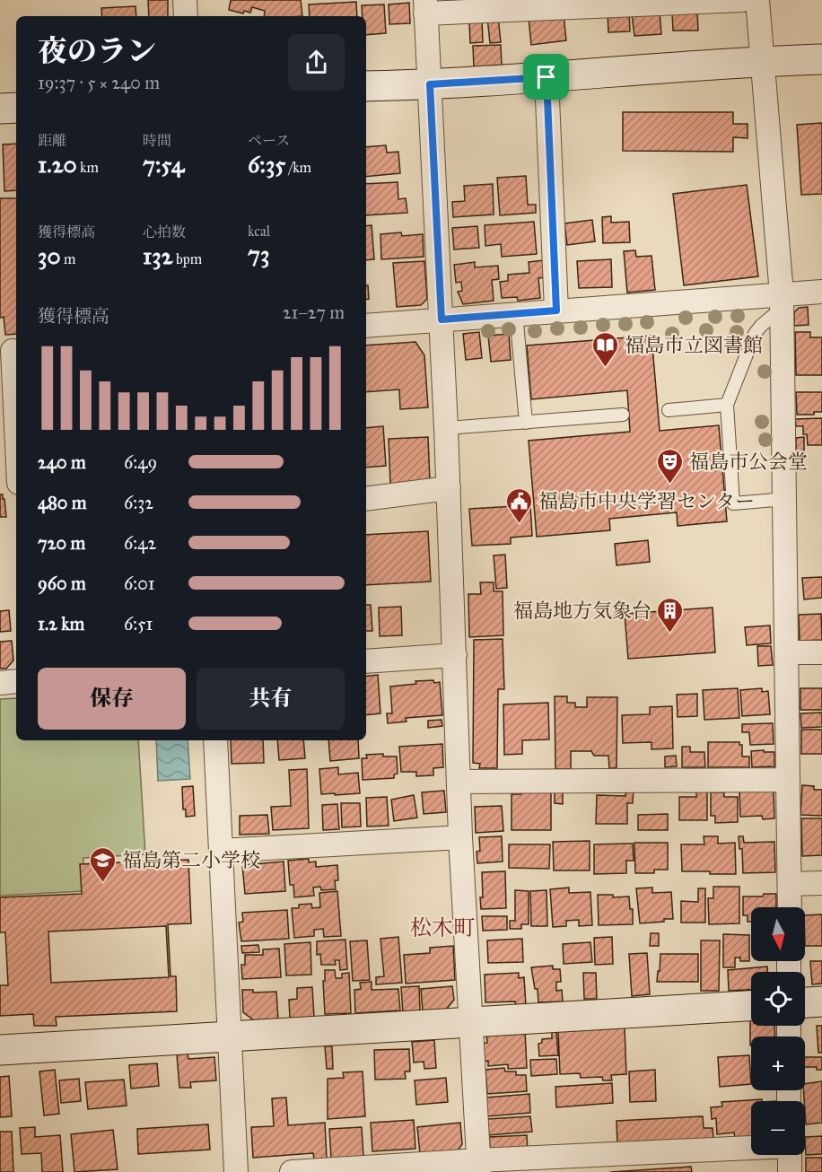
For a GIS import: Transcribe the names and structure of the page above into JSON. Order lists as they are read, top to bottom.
{
  "districts": ["松木町"],
  "places": {
    "library": ["福島市立図書館"],
    "theatre": ["福島市公会堂"],
    "public building": ["福島市中央学習センター"],
    "building": ["福島地方気象台"],
    "school or university": ["福島第二小学校"]
  },
  "north": "bottom",
  "page": {
    "heading": ["夜のラン", "19:37 · 5 × 240 m"],
    "stats": [
      ["距離", "1.20 km"],
      ["時間", "7:54"],
      ["ペース", "6:35 /km"],
      ["獲得標高", "30 m"],
      ["心拍数", "132 bpm"],
      ["kcal", "73"]
    ],
    "chart": ["獲得標高", "21–27 m"],
    "list": [
      {
        "name": "240 m",
        "note": "6:49"
      },
      {
        "name": "480 m",
        "note": "6:32"
      },
      {
        "name": "720 m",
        "note": "6:42"
      },
      {
        "name": "960 m",
        "note": "6:01"
      },
      {
        "name": "1.2 km",
        "note": "6:51"
      }
    ],
    "buttons": ["保存", "共有"],
    "map_buttons": ["+", "−"]
  }
}
